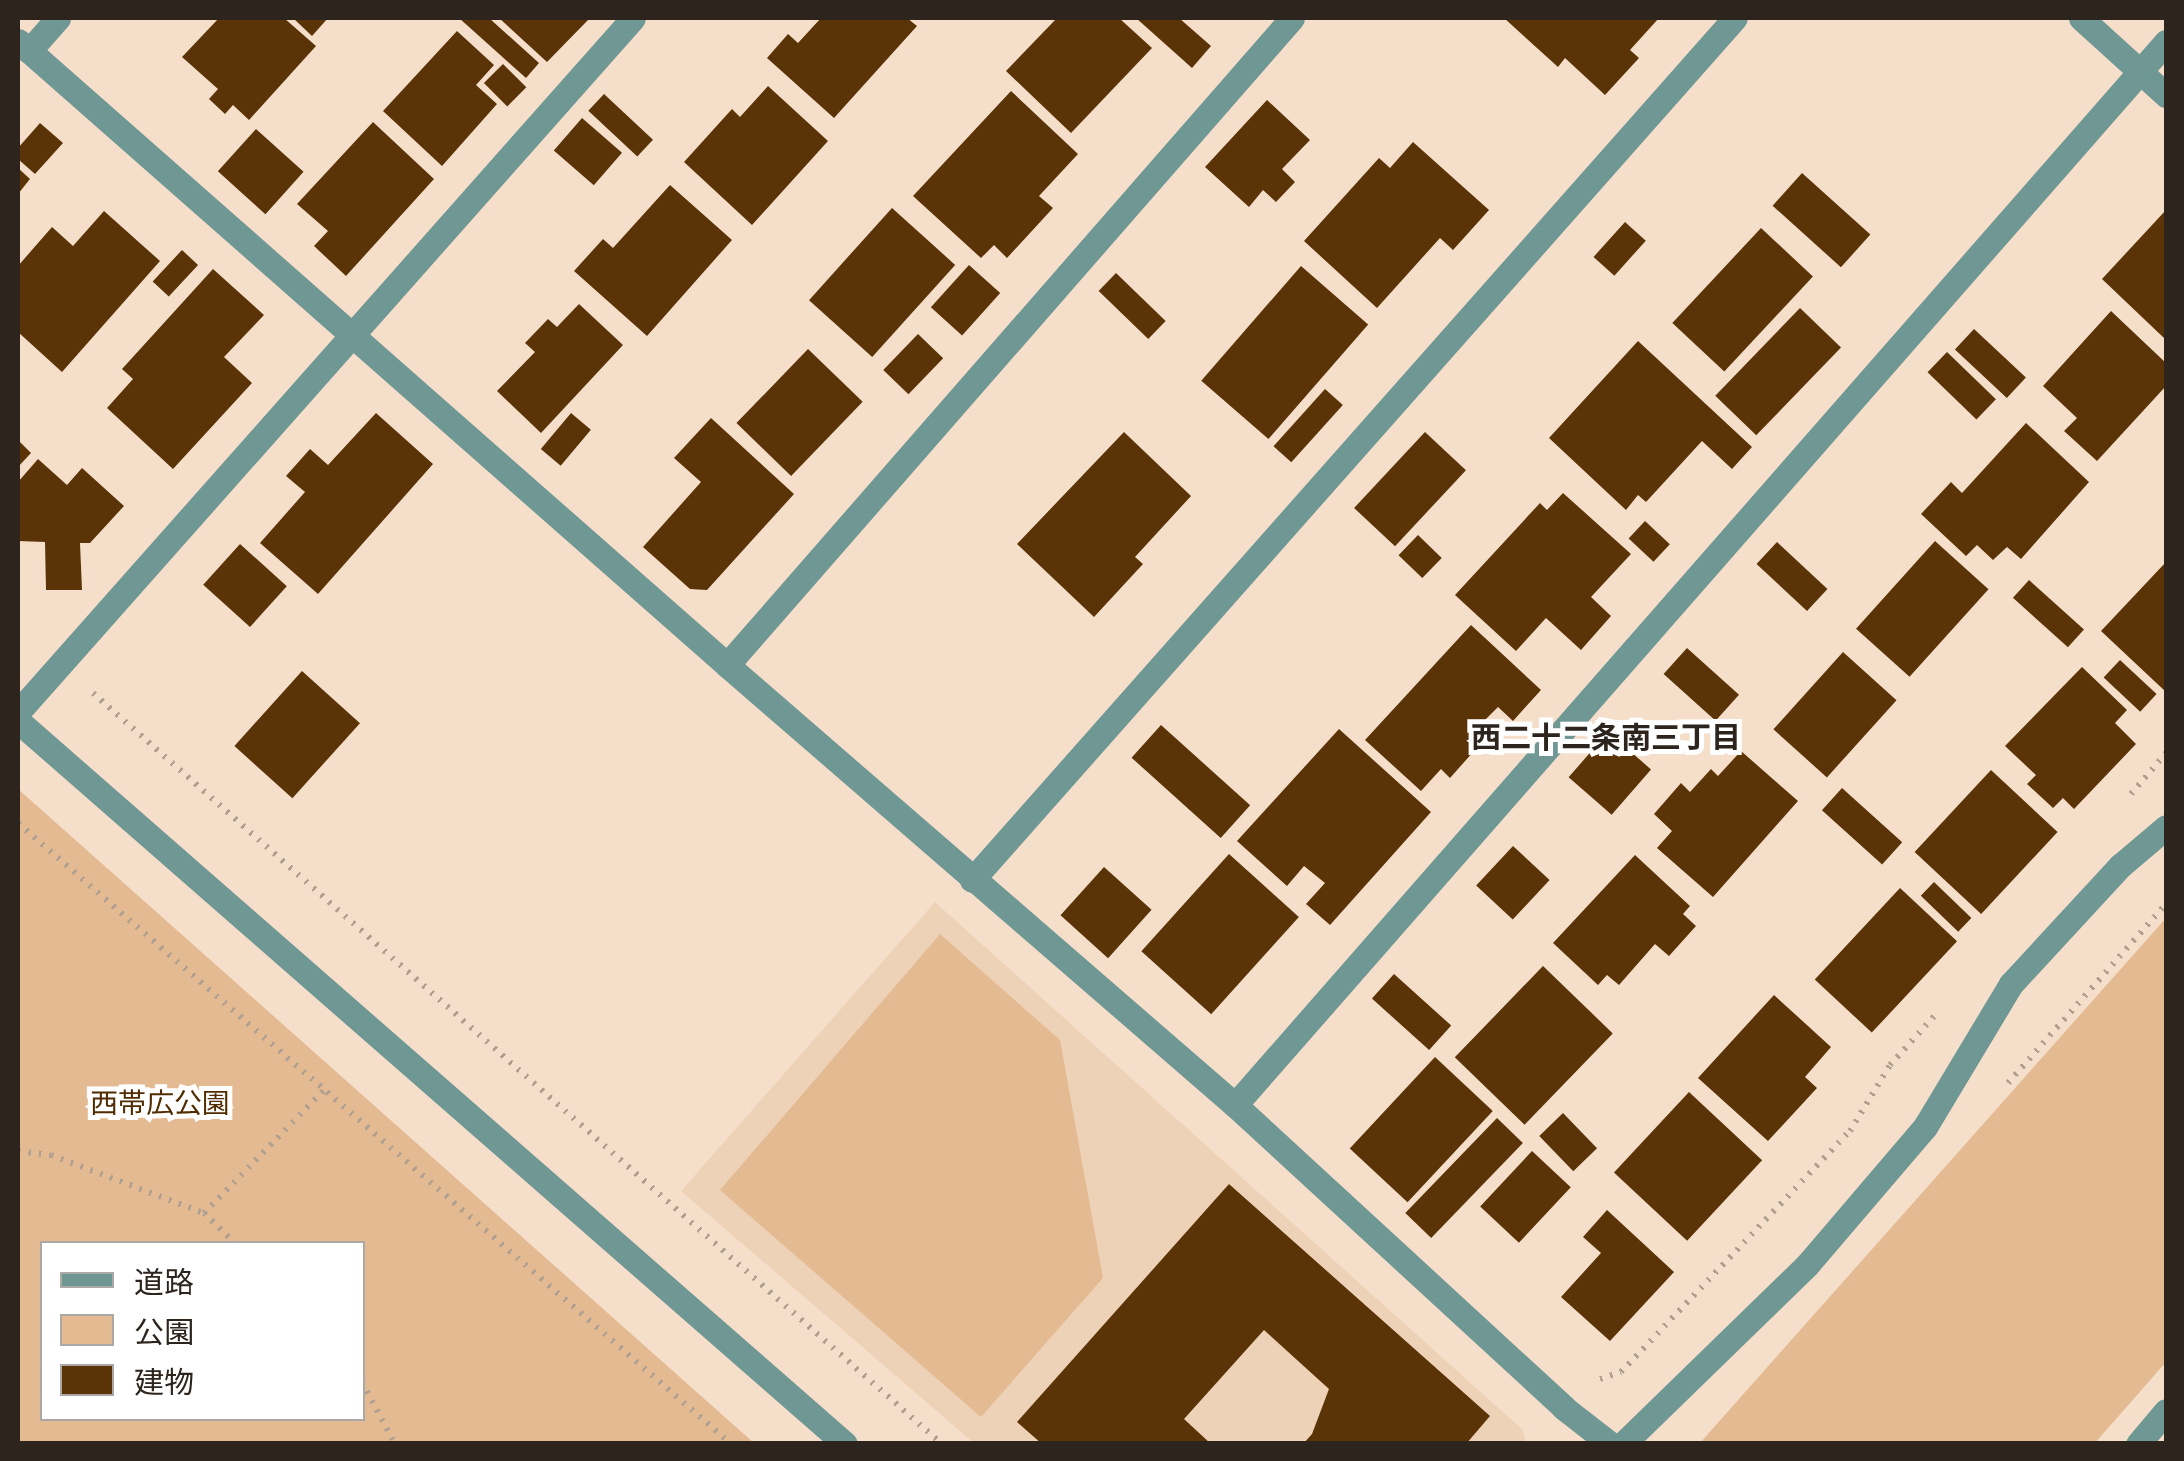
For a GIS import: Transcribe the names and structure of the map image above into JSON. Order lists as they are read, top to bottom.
{
  "districts": ["西二十二条南三丁目"],
  "parks": ["西帯広公園"],
  "legend": ["道路", "公園", "建物"]
}
